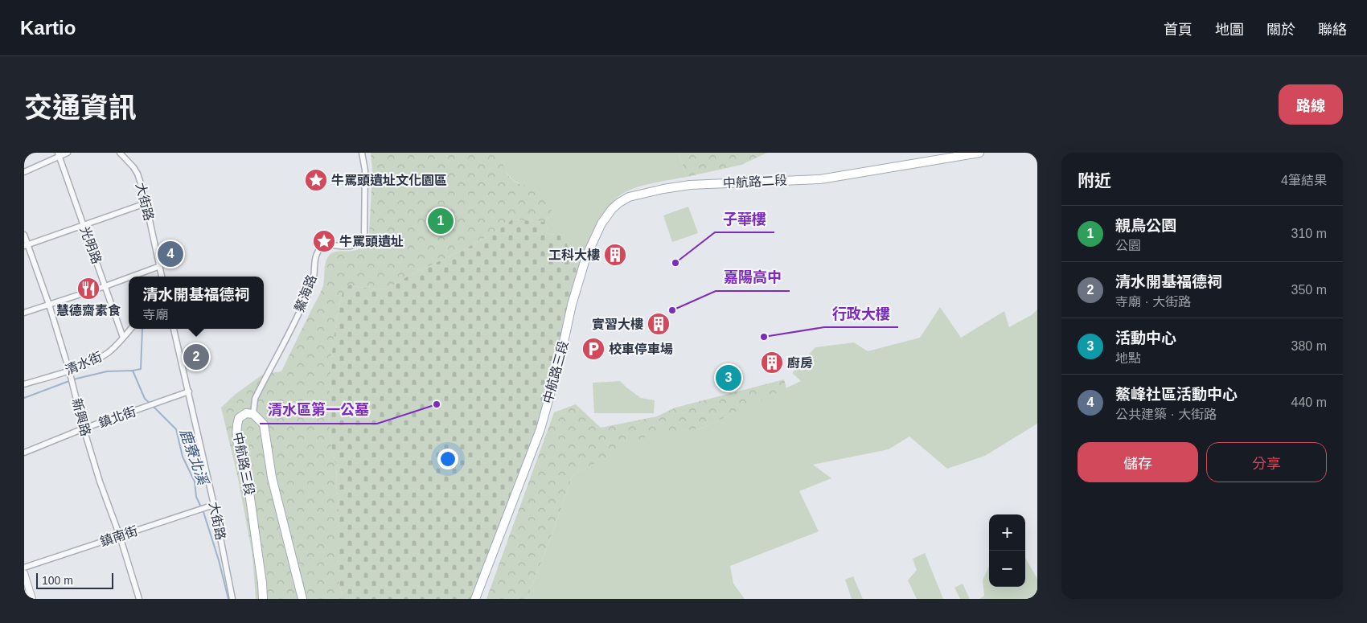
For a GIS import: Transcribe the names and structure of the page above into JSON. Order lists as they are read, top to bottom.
{
  "streets": {
    "main road": ["中航路二段", "中航路三段"],
    "street": [
      "大街路",
      "光明路",
      "鰲海路",
      "清水街",
      "新興路",
      "鎮北街",
      "鎮南街"
    ]
  },
  "crossings": [
    ["中航路二段", "中航路三段"],
    ["大街路", "鎮北街"],
    ["大街路", "鎮南街"],
    ["光明路", "清水街"],
    ["鰲海路", "中航路三段"],
    ["清水街", "新興路"],
    ["新興路", "鎮北街"],
    ["新興路", "鎮南街"]
  ],
  "water": ["鹿寮北溪"],
  "places": {
    "place": ["牛罵頭遺址文化園區", "牛罵頭遺址"],
    "building": ["工科大樓", "實習大樓", "廚房"],
    "other": [
      "子華樓",
      "嘉陽高中",
      "行政大樓",
      "清水區第一公墓"
    ],
    "restaurant": ["慧德齋素食"],
    "parking": ["校車停車場"]
  },
  "scale_bar": "100 m",
  "page": {
    "header": "Kartio",
    "nav": [
      "首頁",
      "地圖",
      "關於",
      "聯絡"
    ],
    "title": "交通資訊",
    "buttons": [
      "路線",
      ["儲存", "分享"]
    ],
    "heading": ["附近", "4筆結果"],
    "list": [
      {
        "mark": "1",
        "name": "親鳥公園",
        "note": "公園",
        "value": "310 m"
      },
      {
        "mark": "2",
        "name": "清水開基福德祠",
        "note": "寺廟 · 大街路",
        "value": "350 m"
      },
      {
        "mark": "3",
        "name": "活動中心",
        "note": "地點",
        "value": "380 m"
      },
      {
        "mark": "4",
        "name": "鰲峰社區活動中心",
        "note": "公共建築 · 大街路",
        "value": "440 m"
      }
    ],
    "pins": [
      "1",
      "4",
      "2",
      "3"
    ],
    "popup": ["清水開基福德祠", "寺廟"],
    "map_buttons": ["+", "−"],
    "scale": "100 m"
  }
}
